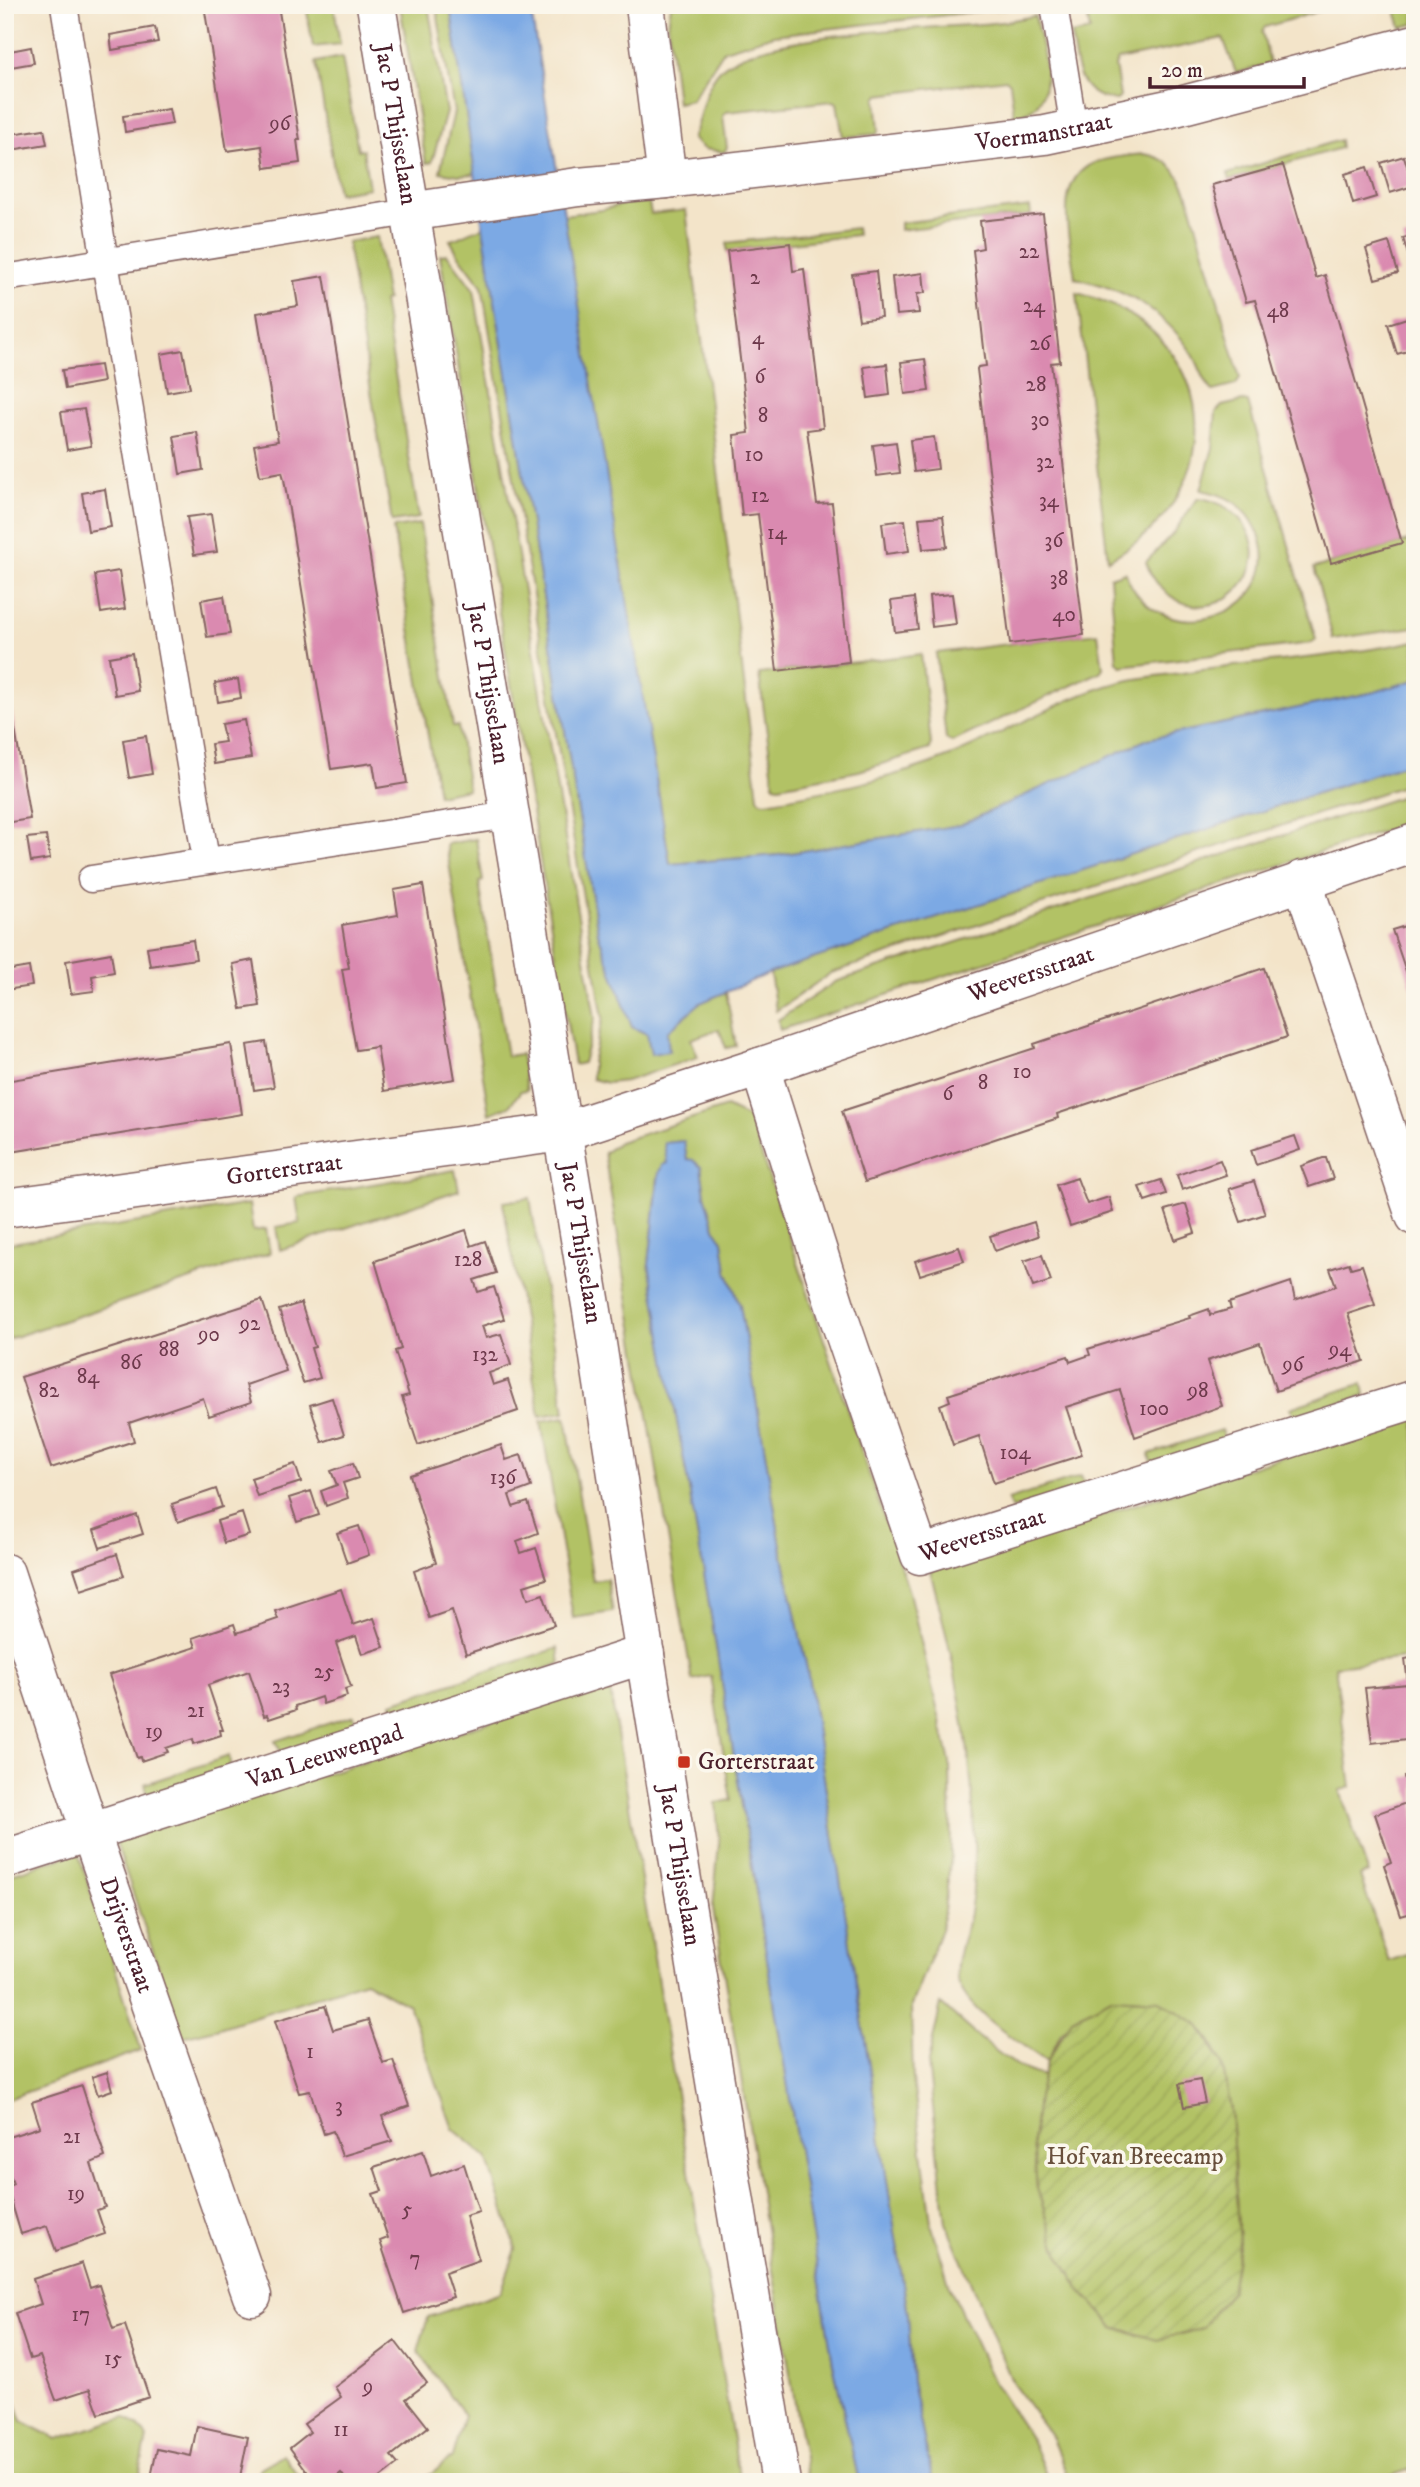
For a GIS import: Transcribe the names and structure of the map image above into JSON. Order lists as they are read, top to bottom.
{
  "streets": {
    "street": [
      "Jac P Thijsselaan",
      "Voermanstraat",
      "Weeversstraat",
      "Gorterstraat",
      "Van Leeuwenpad",
      "Drijverstraat"
    ]
  },
  "crossings": [
    ["Jac P Thijsselaan", "Voermanstraat"],
    ["Jac P Thijsselaan", "Weeversstraat"],
    ["Jac P Thijsselaan", "Gorterstraat"],
    ["Jac P Thijsselaan", "Van Leeuwenpad"],
    ["Weeversstraat", "Gorterstraat"],
    ["Van Leeuwenpad", "Drijverstraat"]
  ],
  "parks": ["Hof van Breecamp"],
  "places": {
    "transit": ["Gorterstraat"]
  },
  "house_numbers": [
    "96",
    "22",
    "2",
    "24",
    "48",
    "4",
    "26",
    "6",
    "28",
    "8",
    "30",
    "10",
    "32",
    "12",
    "34",
    "14",
    "36",
    "38",
    "40",
    "10",
    "8",
    "6",
    "128",
    "92",
    "90",
    "88",
    "94",
    "132",
    "86",
    "96",
    "84",
    "82",
    "98",
    "100",
    "104",
    "136",
    "25",
    "23",
    "21",
    "19",
    "1",
    "3",
    "21",
    "19",
    "5",
    "7",
    "17",
    "15",
    "9",
    "11"
  ],
  "scale_bar": "20 m"
}
